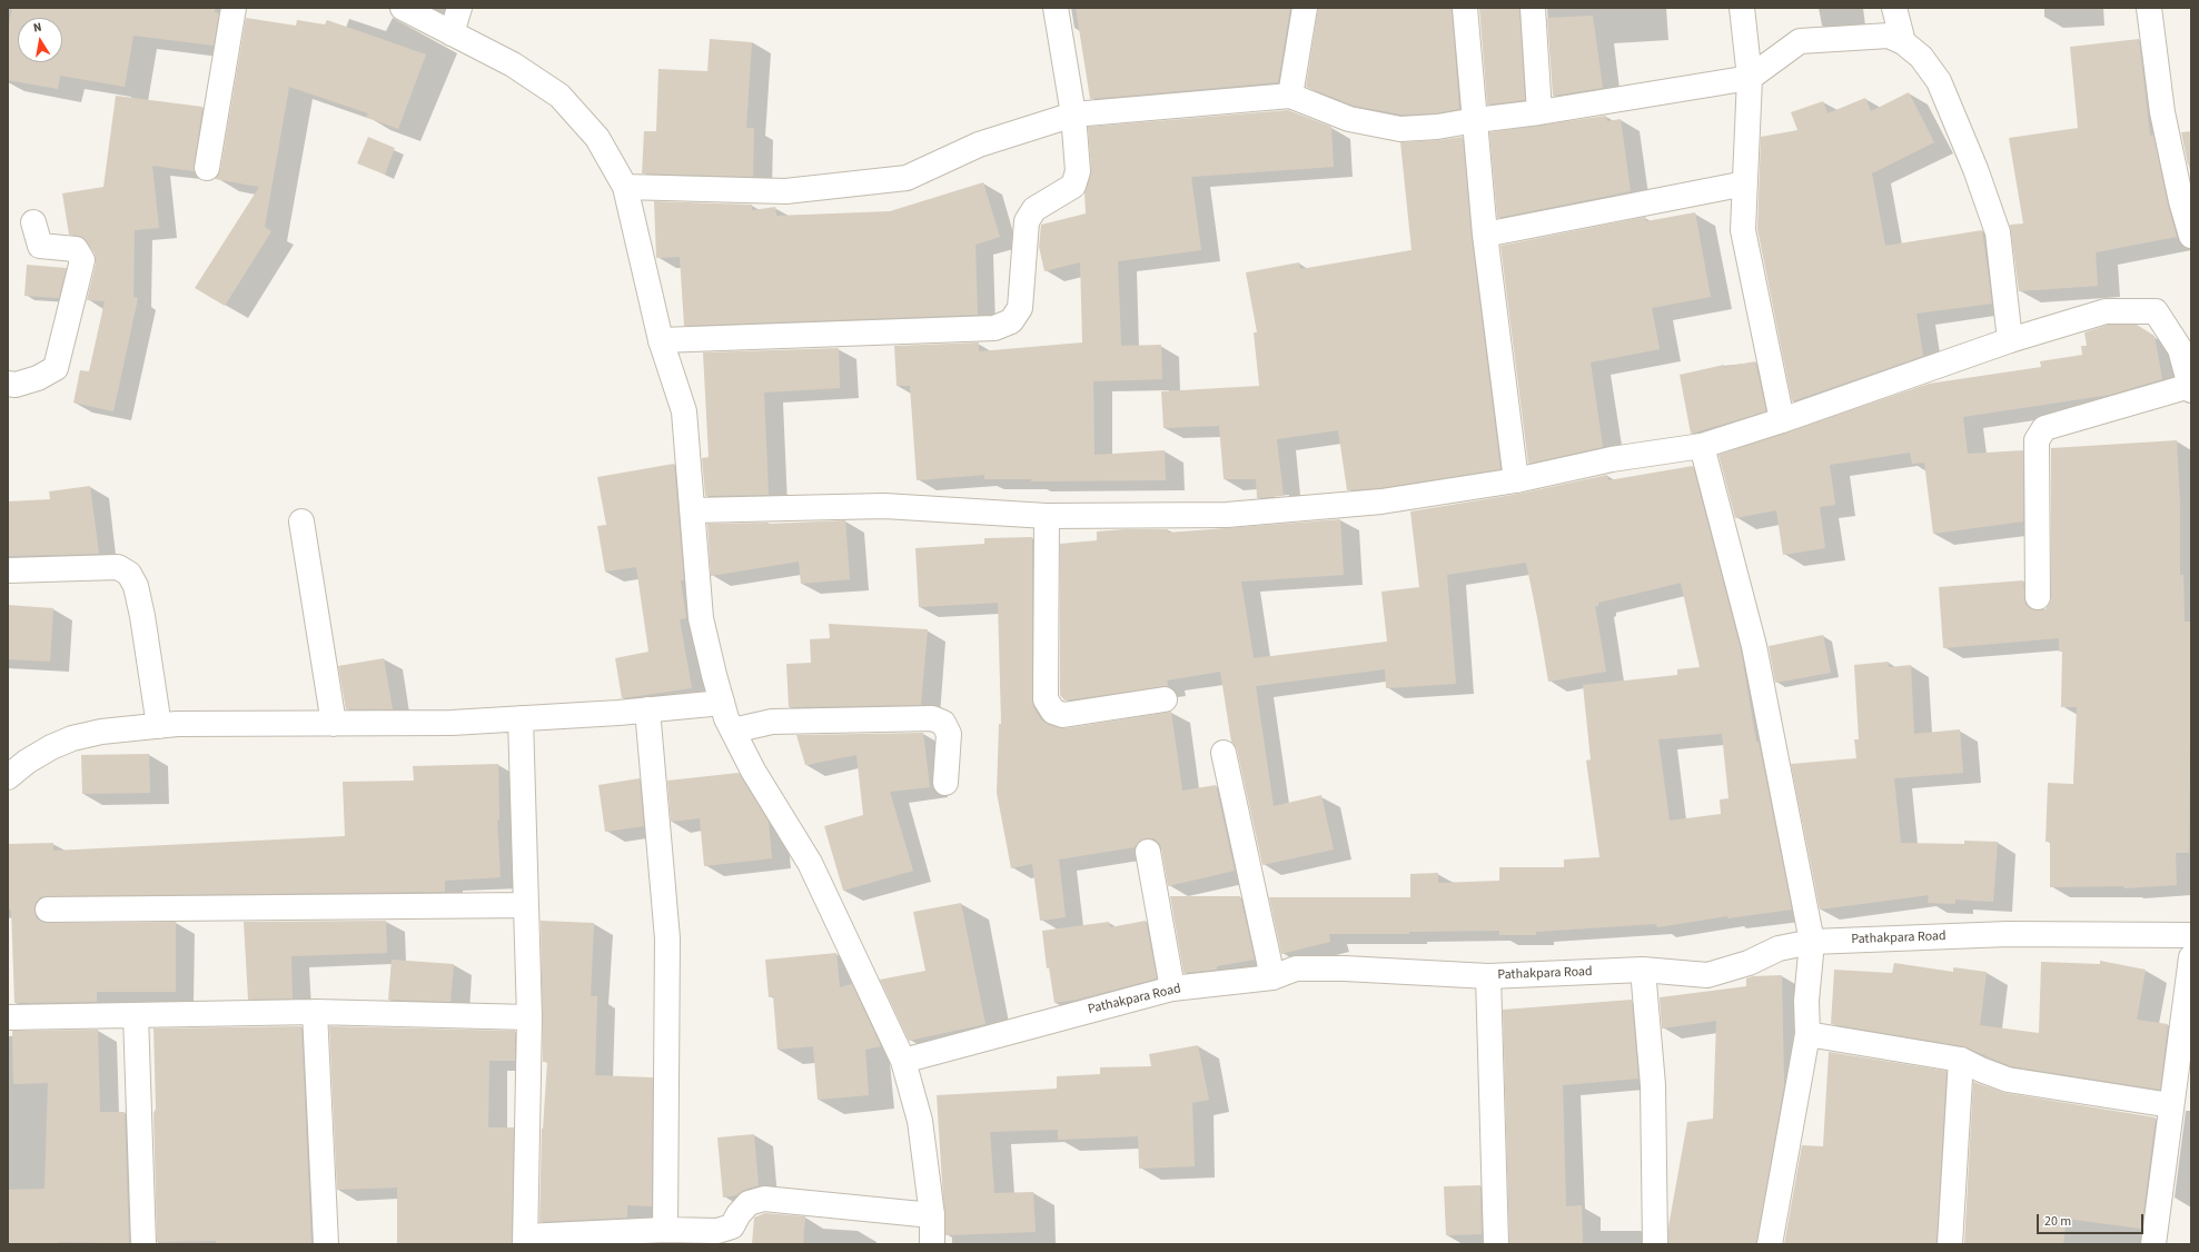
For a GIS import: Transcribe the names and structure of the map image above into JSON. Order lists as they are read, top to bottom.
{
  "streets": {
    "street": ["Pathakpara Road"]
  },
  "scale_bar": "20 m",
  "north": "top"
}
